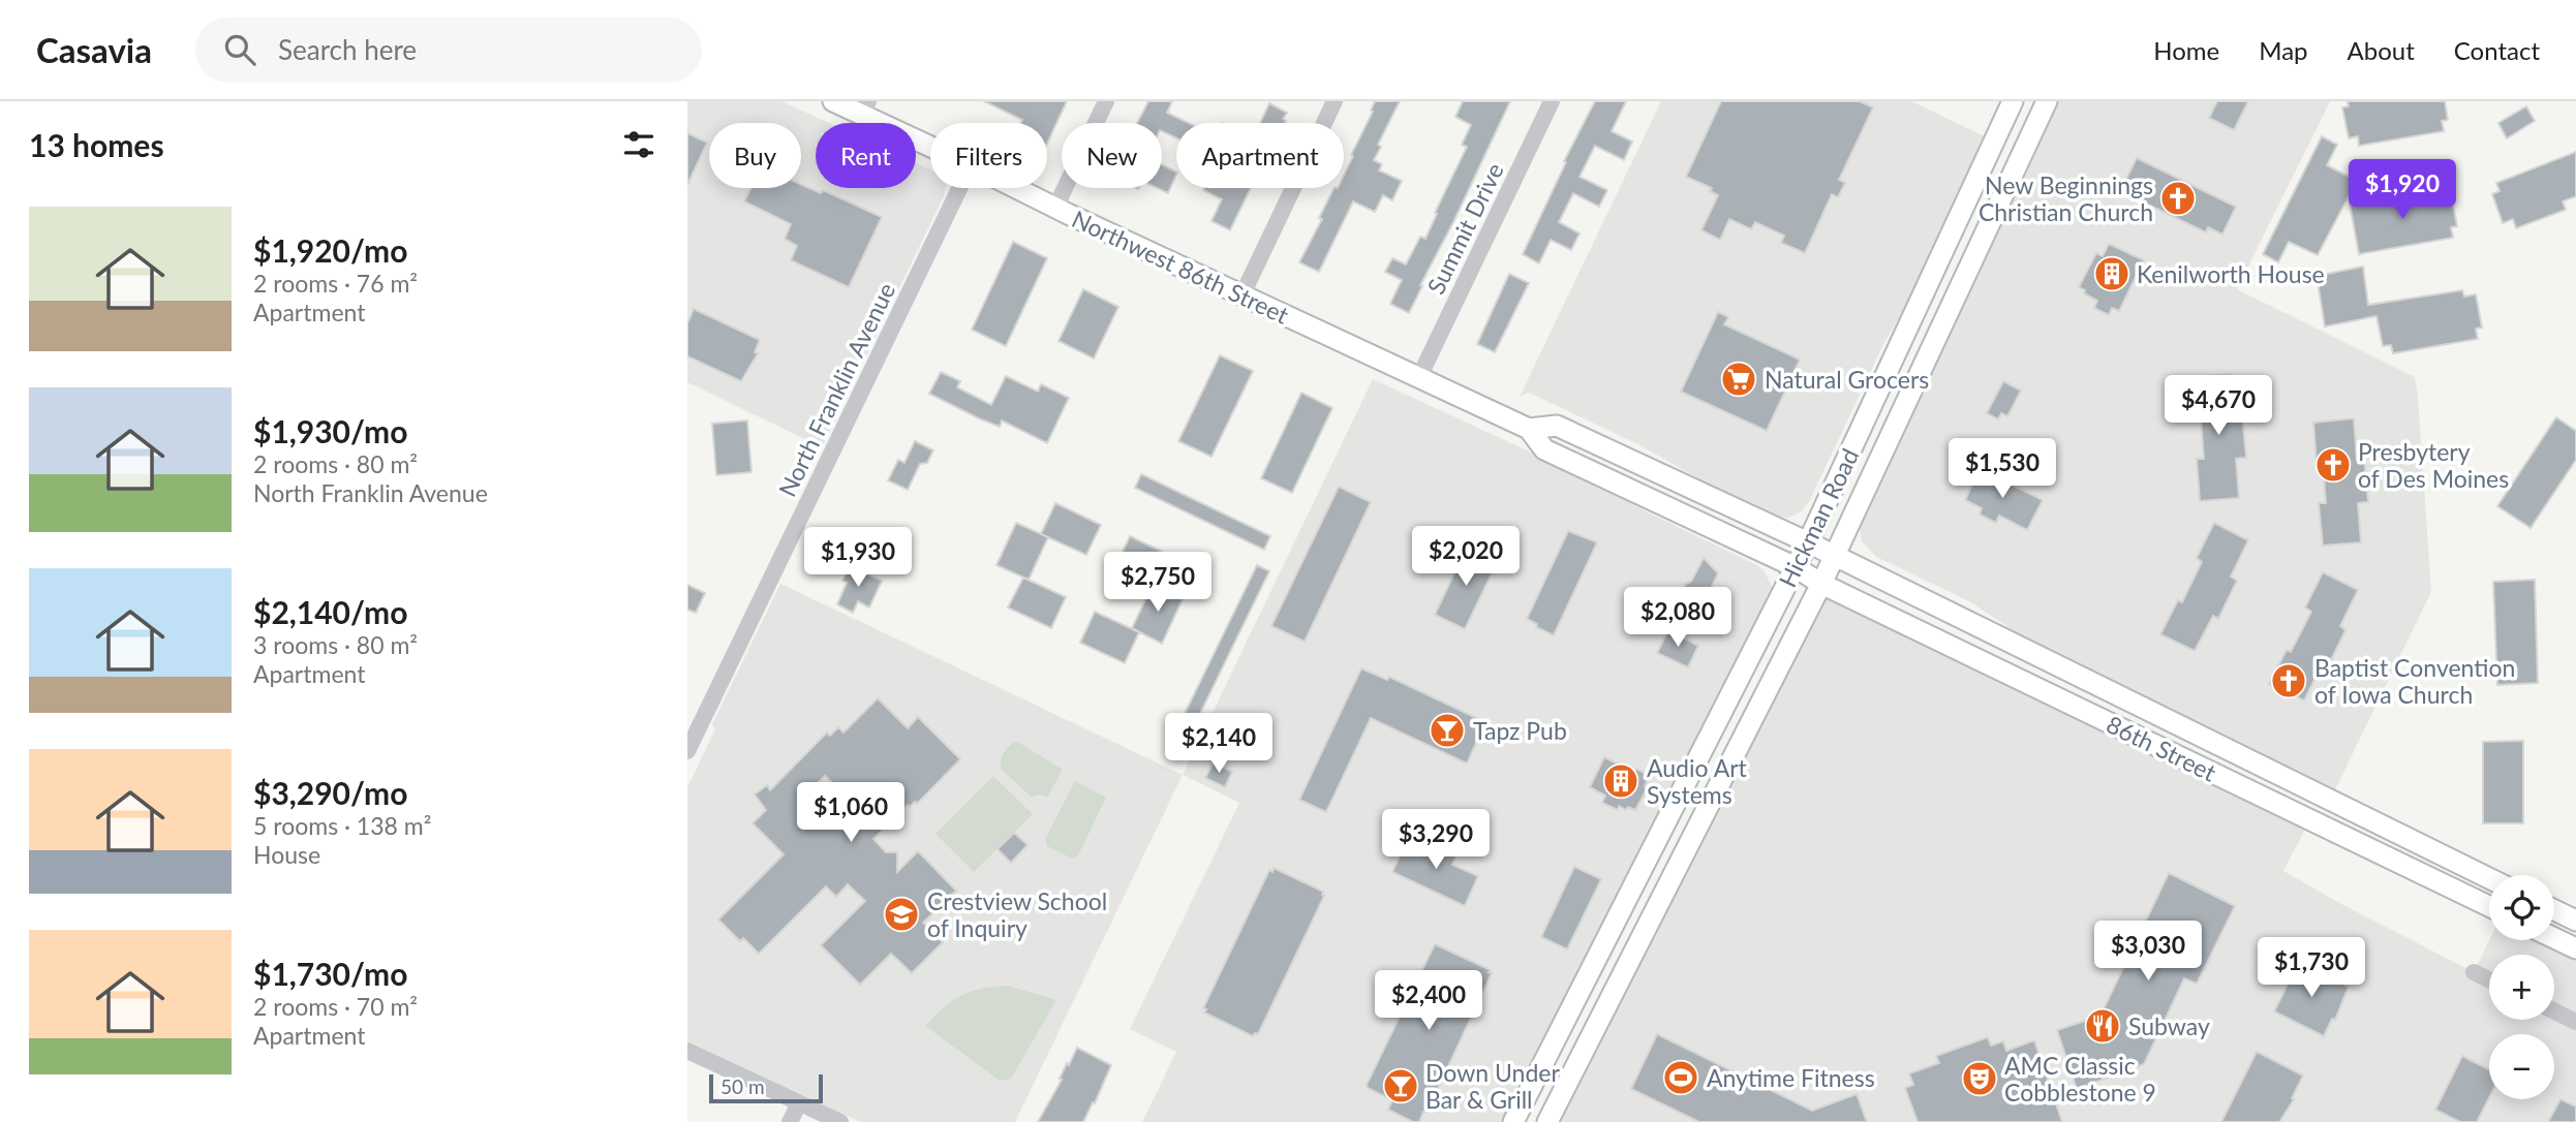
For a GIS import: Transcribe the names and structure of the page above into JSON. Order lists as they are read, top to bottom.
{
  "streets": {
    "main road": ["Northwest 86th Street", "Hickman Road", "86th Street"],
    "street": ["Summit Drive", "North Franklin Avenue"]
  },
  "crossings": [
    ["Summit Drive", "Northwest 86th Street"],
    ["Northwest 86th Street", "Hickman Road"],
    ["Northwest 86th Street", "86th Street"],
    ["Hickman Road", "86th Street"]
  ],
  "places": {
    "church": ["New Beginnings Christian Church", "Presbytery of Des Moines", "Baptist Convention of Iowa Church"],
    "building": ["Kenilworth House", "Audio Art Systems"],
    "supermarket": ["Natural Grocers"],
    "bar": ["Tapz Pub", "Down Under Bar & Grill"],
    "school or university": ["Crestview School of Inquiry"],
    "restaurant": ["Subway"],
    "sports": ["Anytime Fitness"],
    "theatre": ["AMC Classic Cobblestone 9"]
  },
  "scale_bar": "50 m",
  "page": {
    "header": "Casavia",
    "search": "Search here",
    "nav": [
      "Home",
      "Map",
      "About",
      "Contact"
    ],
    "heading": "13 homes",
    "chip": [
      "Buy",
      "Rent",
      "Filters",
      "New",
      "Apartment"
    ],
    "price": [
      "$1,920",
      "$4,670",
      "$1,530",
      "$2,020",
      "$1,930",
      "$2,750",
      "$2,080",
      "$2,140",
      "$1,060",
      "$3,290",
      "$3,030",
      "$1,730",
      "$2,400"
    ],
    "list": [
      {
        "name": "$1,920/mo",
        "note": "2 rooms · 76 m² · Apartment"
      },
      {
        "name": "$1,930/mo",
        "note": "2 rooms · 80 m² · North Franklin Avenue"
      },
      {
        "name": "$2,140/mo",
        "note": "3 rooms · 80 m² · Apartment"
      },
      {
        "name": "$3,290/mo",
        "note": "5 rooms · 138 m² · House"
      },
      {
        "name": "$1,730/mo",
        "note": "2 rooms · 70 m² · Apartment"
      }
    ],
    "map_buttons": ["+", "−"],
    "scale": "50 m"
  }
}
